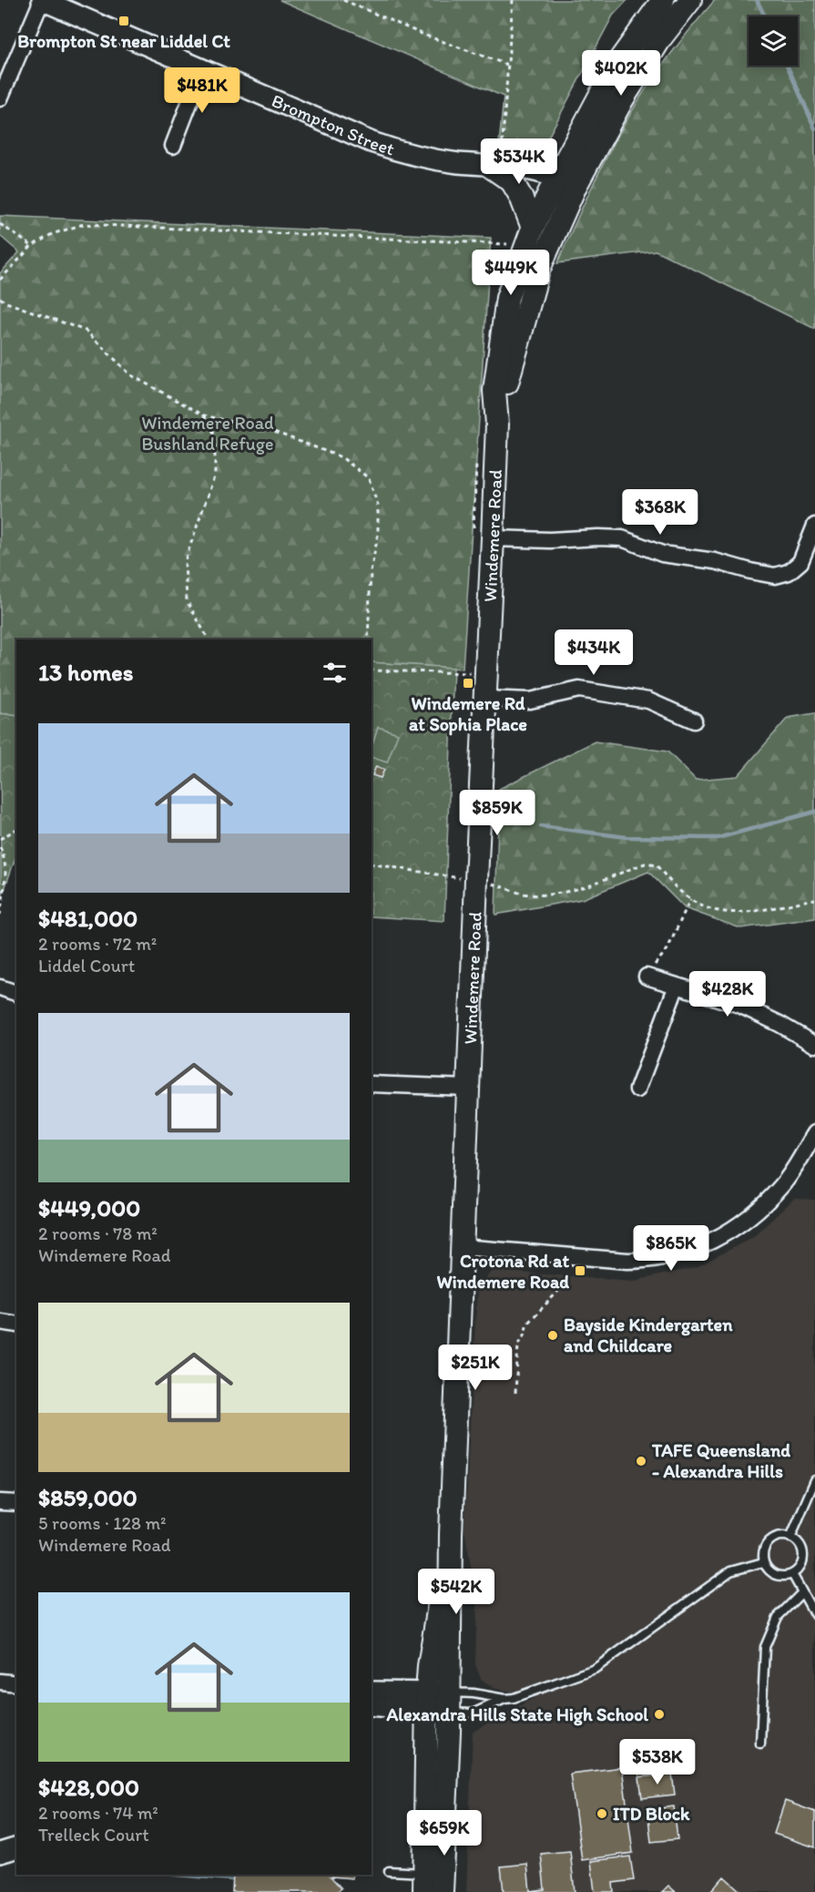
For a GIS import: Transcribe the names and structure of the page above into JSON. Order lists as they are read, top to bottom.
{
  "streets": {
    "main road": ["Windemere Road"],
    "street": ["Brompton Street"]
  },
  "crossings": [
    ["Brompton Street", "Windemere Road"]
  ],
  "parks": ["Windemere Road Bushland Refuge"],
  "places": {
    "transit": ["Brompton St near Liddel Ct", "Windemere Rd at Sophia Place", "Crotona Rd at Windemere Road"],
    "other": [
      "Bayside Kindergarten and Childcare",
      "TAFE Queensland - Alexandra Hills",
      "Alexandra Hills State High School",
      "ITD Block"
    ]
  },
  "page": {
    "price": [
      "$402K",
      "$481K",
      "$534K",
      "$449K",
      "$368K",
      "$434K",
      "$859K",
      "$428K",
      "$865K",
      "$251K",
      "$542K",
      "$538K",
      "$659K"
    ],
    "heading": "13 homes",
    "list": [
      {
        "name": "$481,000",
        "note": "2 rooms · 72 m² · Liddel Court"
      },
      {
        "name": "$449,000",
        "note": "2 rooms · 78 m² · Windemere Road"
      },
      {
        "name": "$859,000",
        "note": "5 rooms · 128 m² · Windemere Road"
      },
      {
        "name": "$428,000",
        "note": "2 rooms · 74 m² · Trelleck Court"
      }
    ]
  }
}
